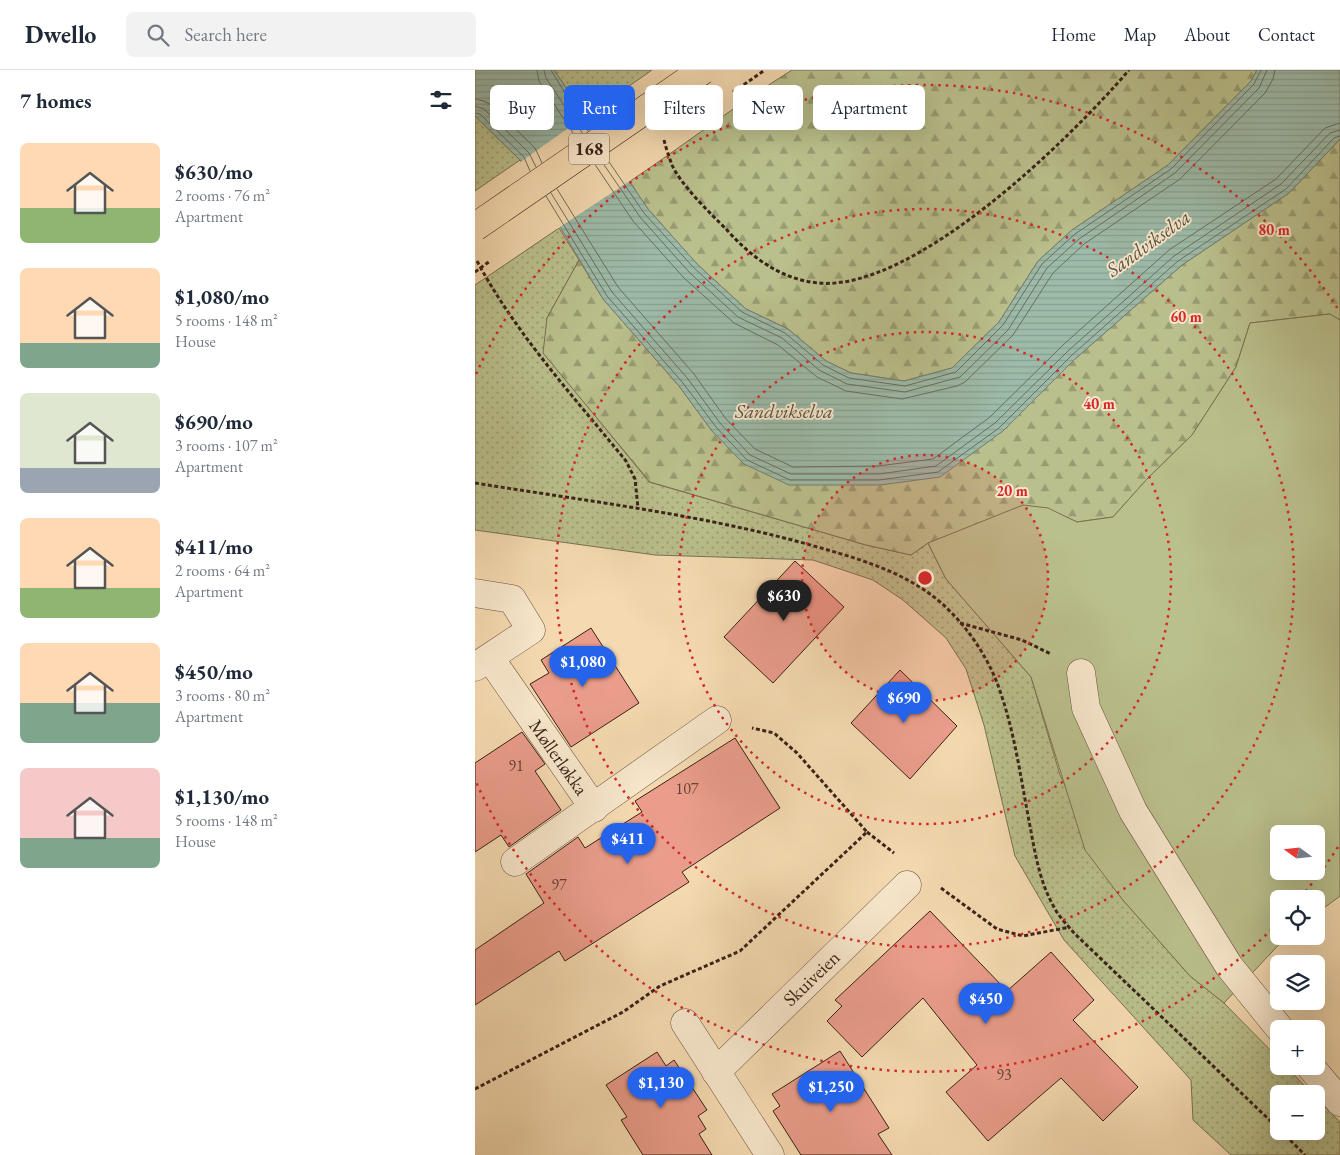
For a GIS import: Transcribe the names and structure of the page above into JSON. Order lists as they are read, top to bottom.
{
  "streets": {
    "main road": ["168"],
    "lane": ["Møllerløkka", "Skuiveien"]
  },
  "water": ["Sandvikselva"],
  "house_numbers": [
    "91",
    "107",
    "97",
    "93"
  ],
  "north": "left",
  "page": {
    "header": "Dwello",
    "search": "Search here",
    "nav": [
      "Home",
      "Map",
      "About",
      "Contact"
    ],
    "heading": "7 homes",
    "chip": [
      "Buy",
      "Rent",
      "Filters",
      "New",
      "Apartment"
    ],
    "list": [
      {
        "name": "$630/mo",
        "note": "2 rooms · 76 m² · Apartment"
      },
      {
        "name": "$1,080/mo",
        "note": "5 rooms · 148 m² · House"
      },
      {
        "name": "$690/mo",
        "note": "3 rooms · 107 m² · Apartment"
      },
      {
        "name": "$411/mo",
        "note": "2 rooms · 64 m² · Apartment"
      },
      {
        "name": "$450/mo",
        "note": "3 rooms · 80 m² · Apartment"
      },
      {
        "name": "$1,130/mo",
        "note": "5 rooms · 148 m² · House"
      }
    ],
    "price": [
      "$630",
      "$1,080",
      "$690",
      "$411",
      "$450",
      "$1,130",
      "$1,250"
    ],
    "map_buttons": ["+", "−"]
  },
  "rings": [
    "80 m",
    "60 m",
    "40 m",
    "20 m"
  ]
}
